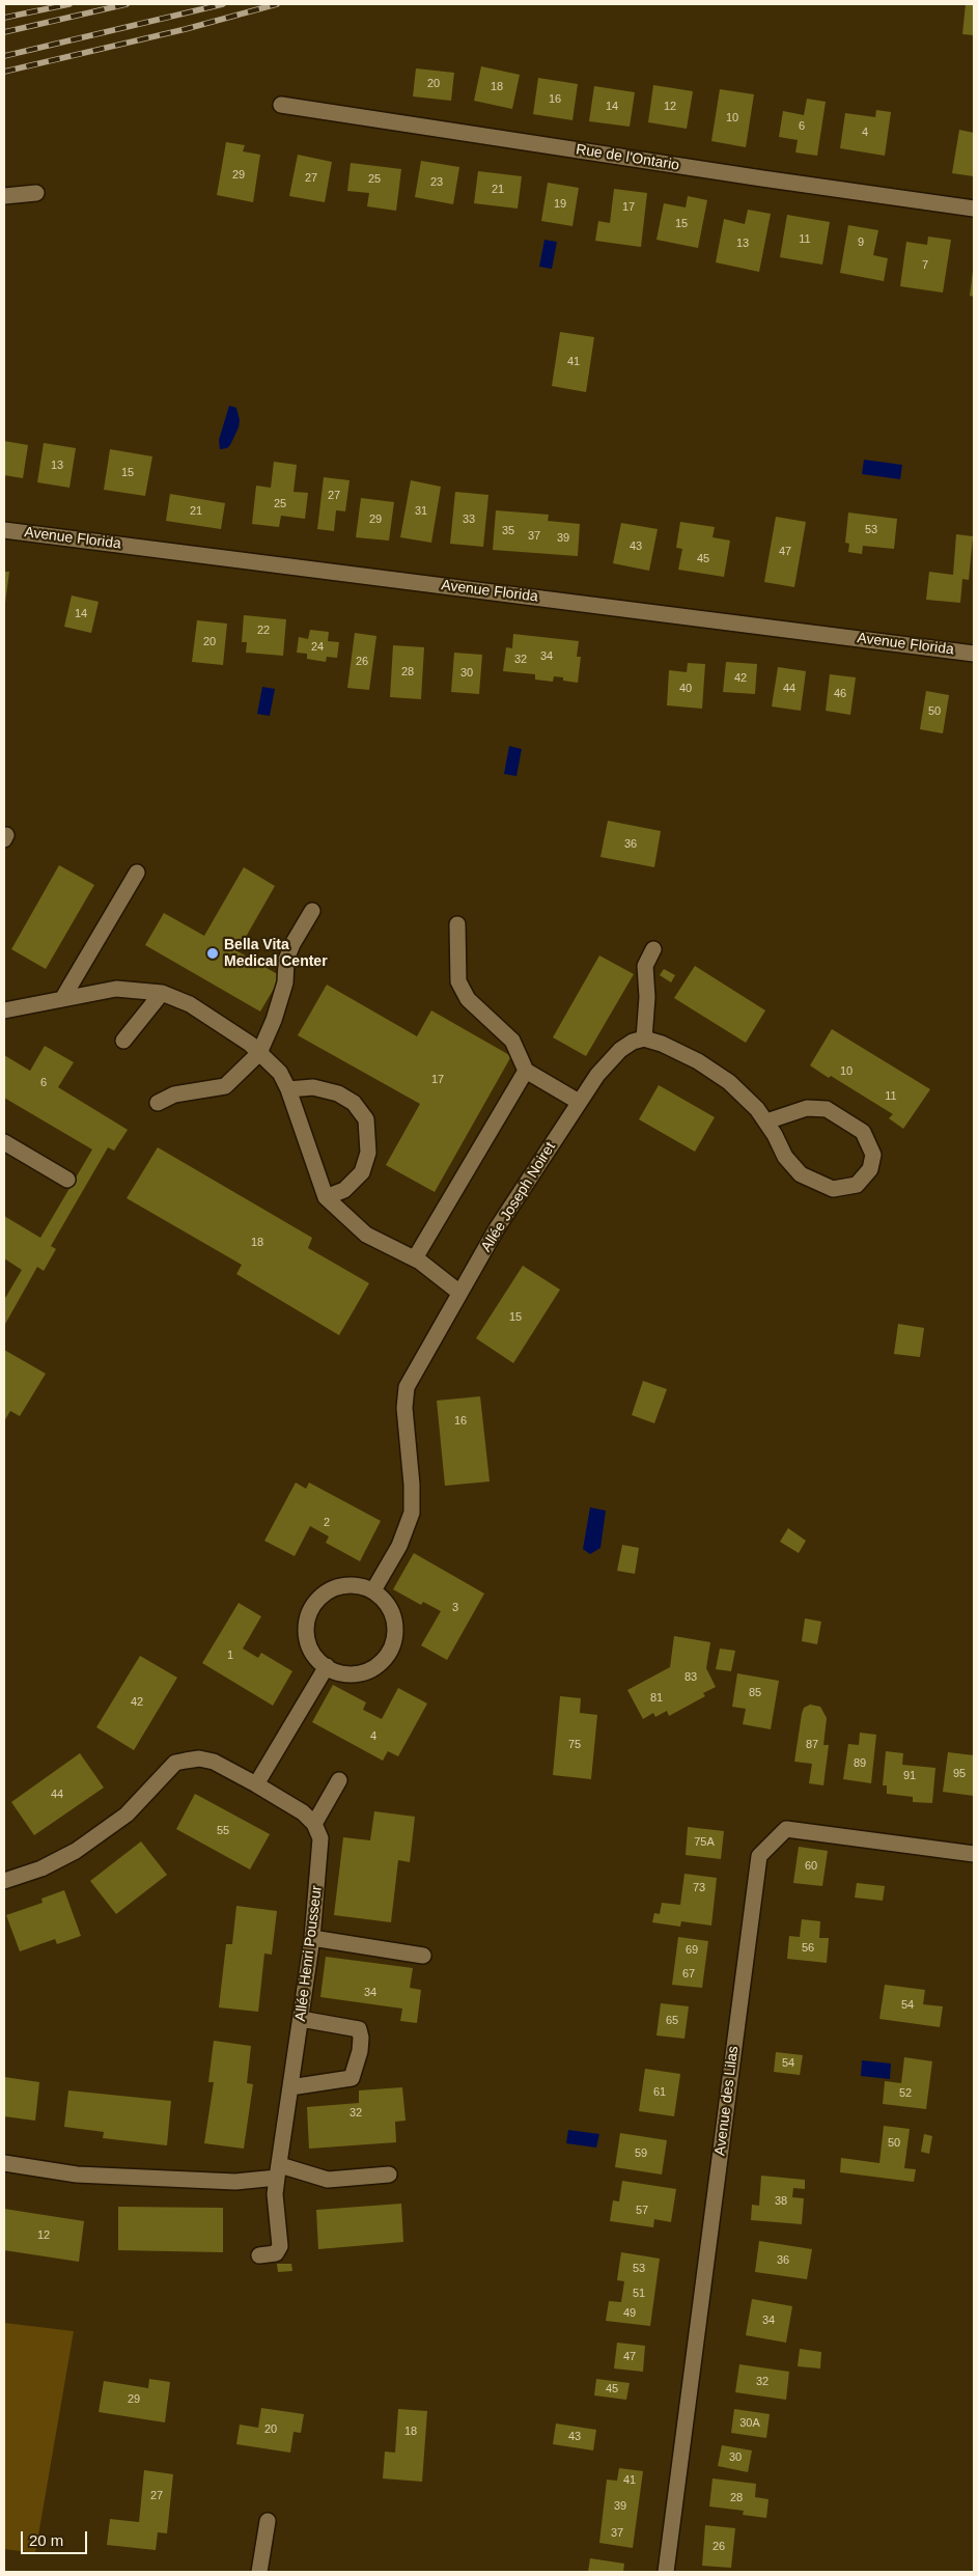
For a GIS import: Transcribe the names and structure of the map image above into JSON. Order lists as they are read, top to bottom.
{
  "streets": {
    "street": [
      "Rue de l'Ontario",
      "Avenue Florida",
      "Allée Joseph Noiret",
      "Allée Henri Pousseur",
      "Avenue des Lilas"
    ]
  },
  "places": ["Bella Vita Medical Center"],
  "house_numbers": [
    "20",
    "18",
    "16",
    "14",
    "12",
    "10",
    "6",
    "4",
    "29",
    "27",
    "25",
    "23",
    "21",
    "19",
    "17",
    "15",
    "11",
    "9",
    "13",
    "7",
    "41",
    "13",
    "15",
    "27",
    "25",
    "21",
    "31",
    "29",
    "33",
    "53",
    "35",
    "37",
    "39",
    "43",
    "47",
    "45",
    "14",
    "22",
    "20",
    "24",
    "34",
    "32",
    "26",
    "28",
    "30",
    "42",
    "40",
    "44",
    "46",
    "50",
    "36",
    "10",
    "17",
    "6",
    "11",
    "18",
    "15",
    "16",
    "2",
    "3",
    "1",
    "83",
    "85",
    "81",
    "42",
    "4",
    "75",
    "87",
    "89",
    "95",
    "91",
    "44",
    "55",
    "75A",
    "60",
    "73",
    "56",
    "69",
    "67",
    "34",
    "54",
    "65",
    "54",
    "61",
    "52",
    "32",
    "50",
    "59",
    "38",
    "57",
    "12",
    "36",
    "53",
    "51",
    "49",
    "34",
    "47",
    "32",
    "45",
    "29",
    "30A",
    "20",
    "18",
    "43",
    "30",
    "41",
    "27",
    "28",
    "39",
    "37",
    "26"
  ],
  "scale_bar": "20 m"
}
